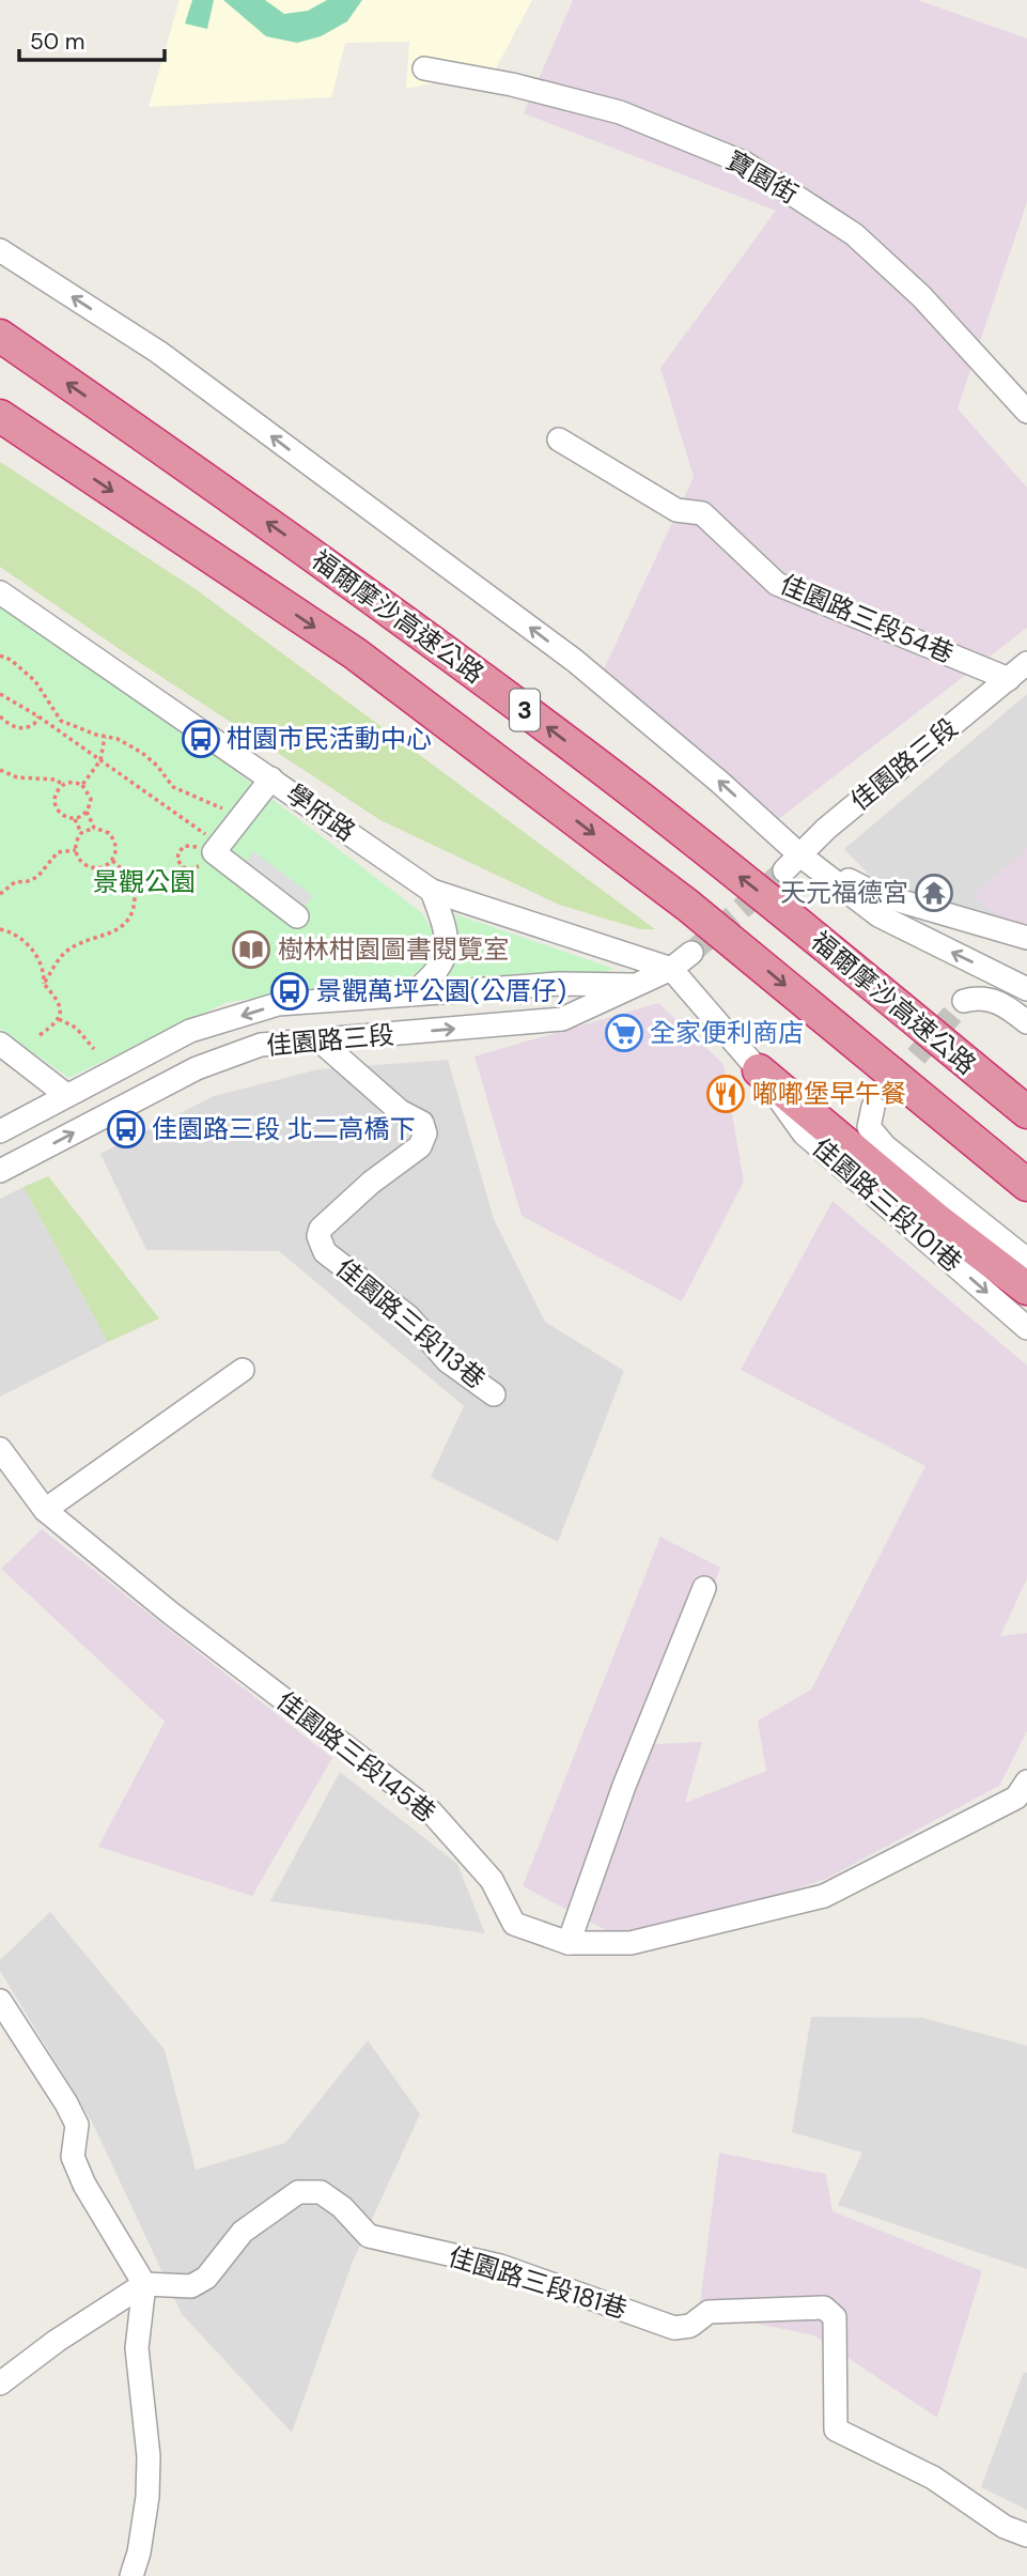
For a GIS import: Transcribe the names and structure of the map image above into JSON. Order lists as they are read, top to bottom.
{
  "streets": {
    "highway": ["福爾摩沙高速公路", "3"],
    "street": [
      "寶園街",
      "佳園路三段54巷",
      "佳園路三段",
      "學府路",
      "佳園路三段101巷",
      "佳園路三段113巷",
      "佳園路三段145巷",
      "佳園路三段181巷"
    ]
  },
  "crossings": [
    ["佳園路三段54巷", "佳園路三段"],
    ["佳園路三段", "學府路"],
    ["佳園路三段", "佳園路三段101巷"],
    ["佳園路三段", "佳園路三段113巷"],
    ["學府路", "佳園路三段101巷"]
  ],
  "parks": ["景觀公園"],
  "places": {
    "bus stop": ["柑園市民活動中心", "景觀萬坪公園(公厝仔)", "佳園路三段 北二高橋下"],
    "temple": ["天元福德宮"],
    "library": ["樹林柑園圖書閱覽室"],
    "supermarket": ["全家便利商店"],
    "restaurant": ["嘟嘟堡早午餐"]
  },
  "scale_bar": "50 m"
}
